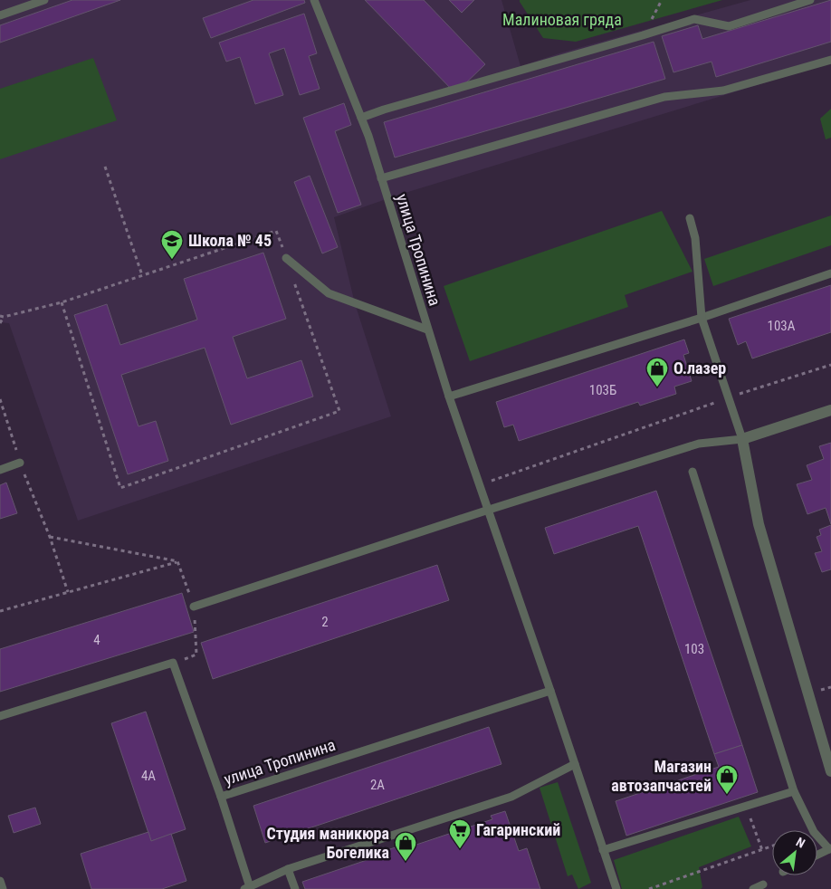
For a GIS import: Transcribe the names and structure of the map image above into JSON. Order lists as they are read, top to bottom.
{
  "streets": {
    "lane": ["улица Тропинина"]
  },
  "parks": ["Малиновая гряда"],
  "places": {
    "school or university": ["Школа № 45"],
    "shop": ["О.лазер", "Магазин автозапчастей", "Студия маникюра Богелика"],
    "supermarket": ["Гагаринский"]
  },
  "house_numbers": [
    "103А",
    "103Б",
    "2",
    "4",
    "103",
    "4А",
    "2А"
  ],
  "north": "top right"
}
